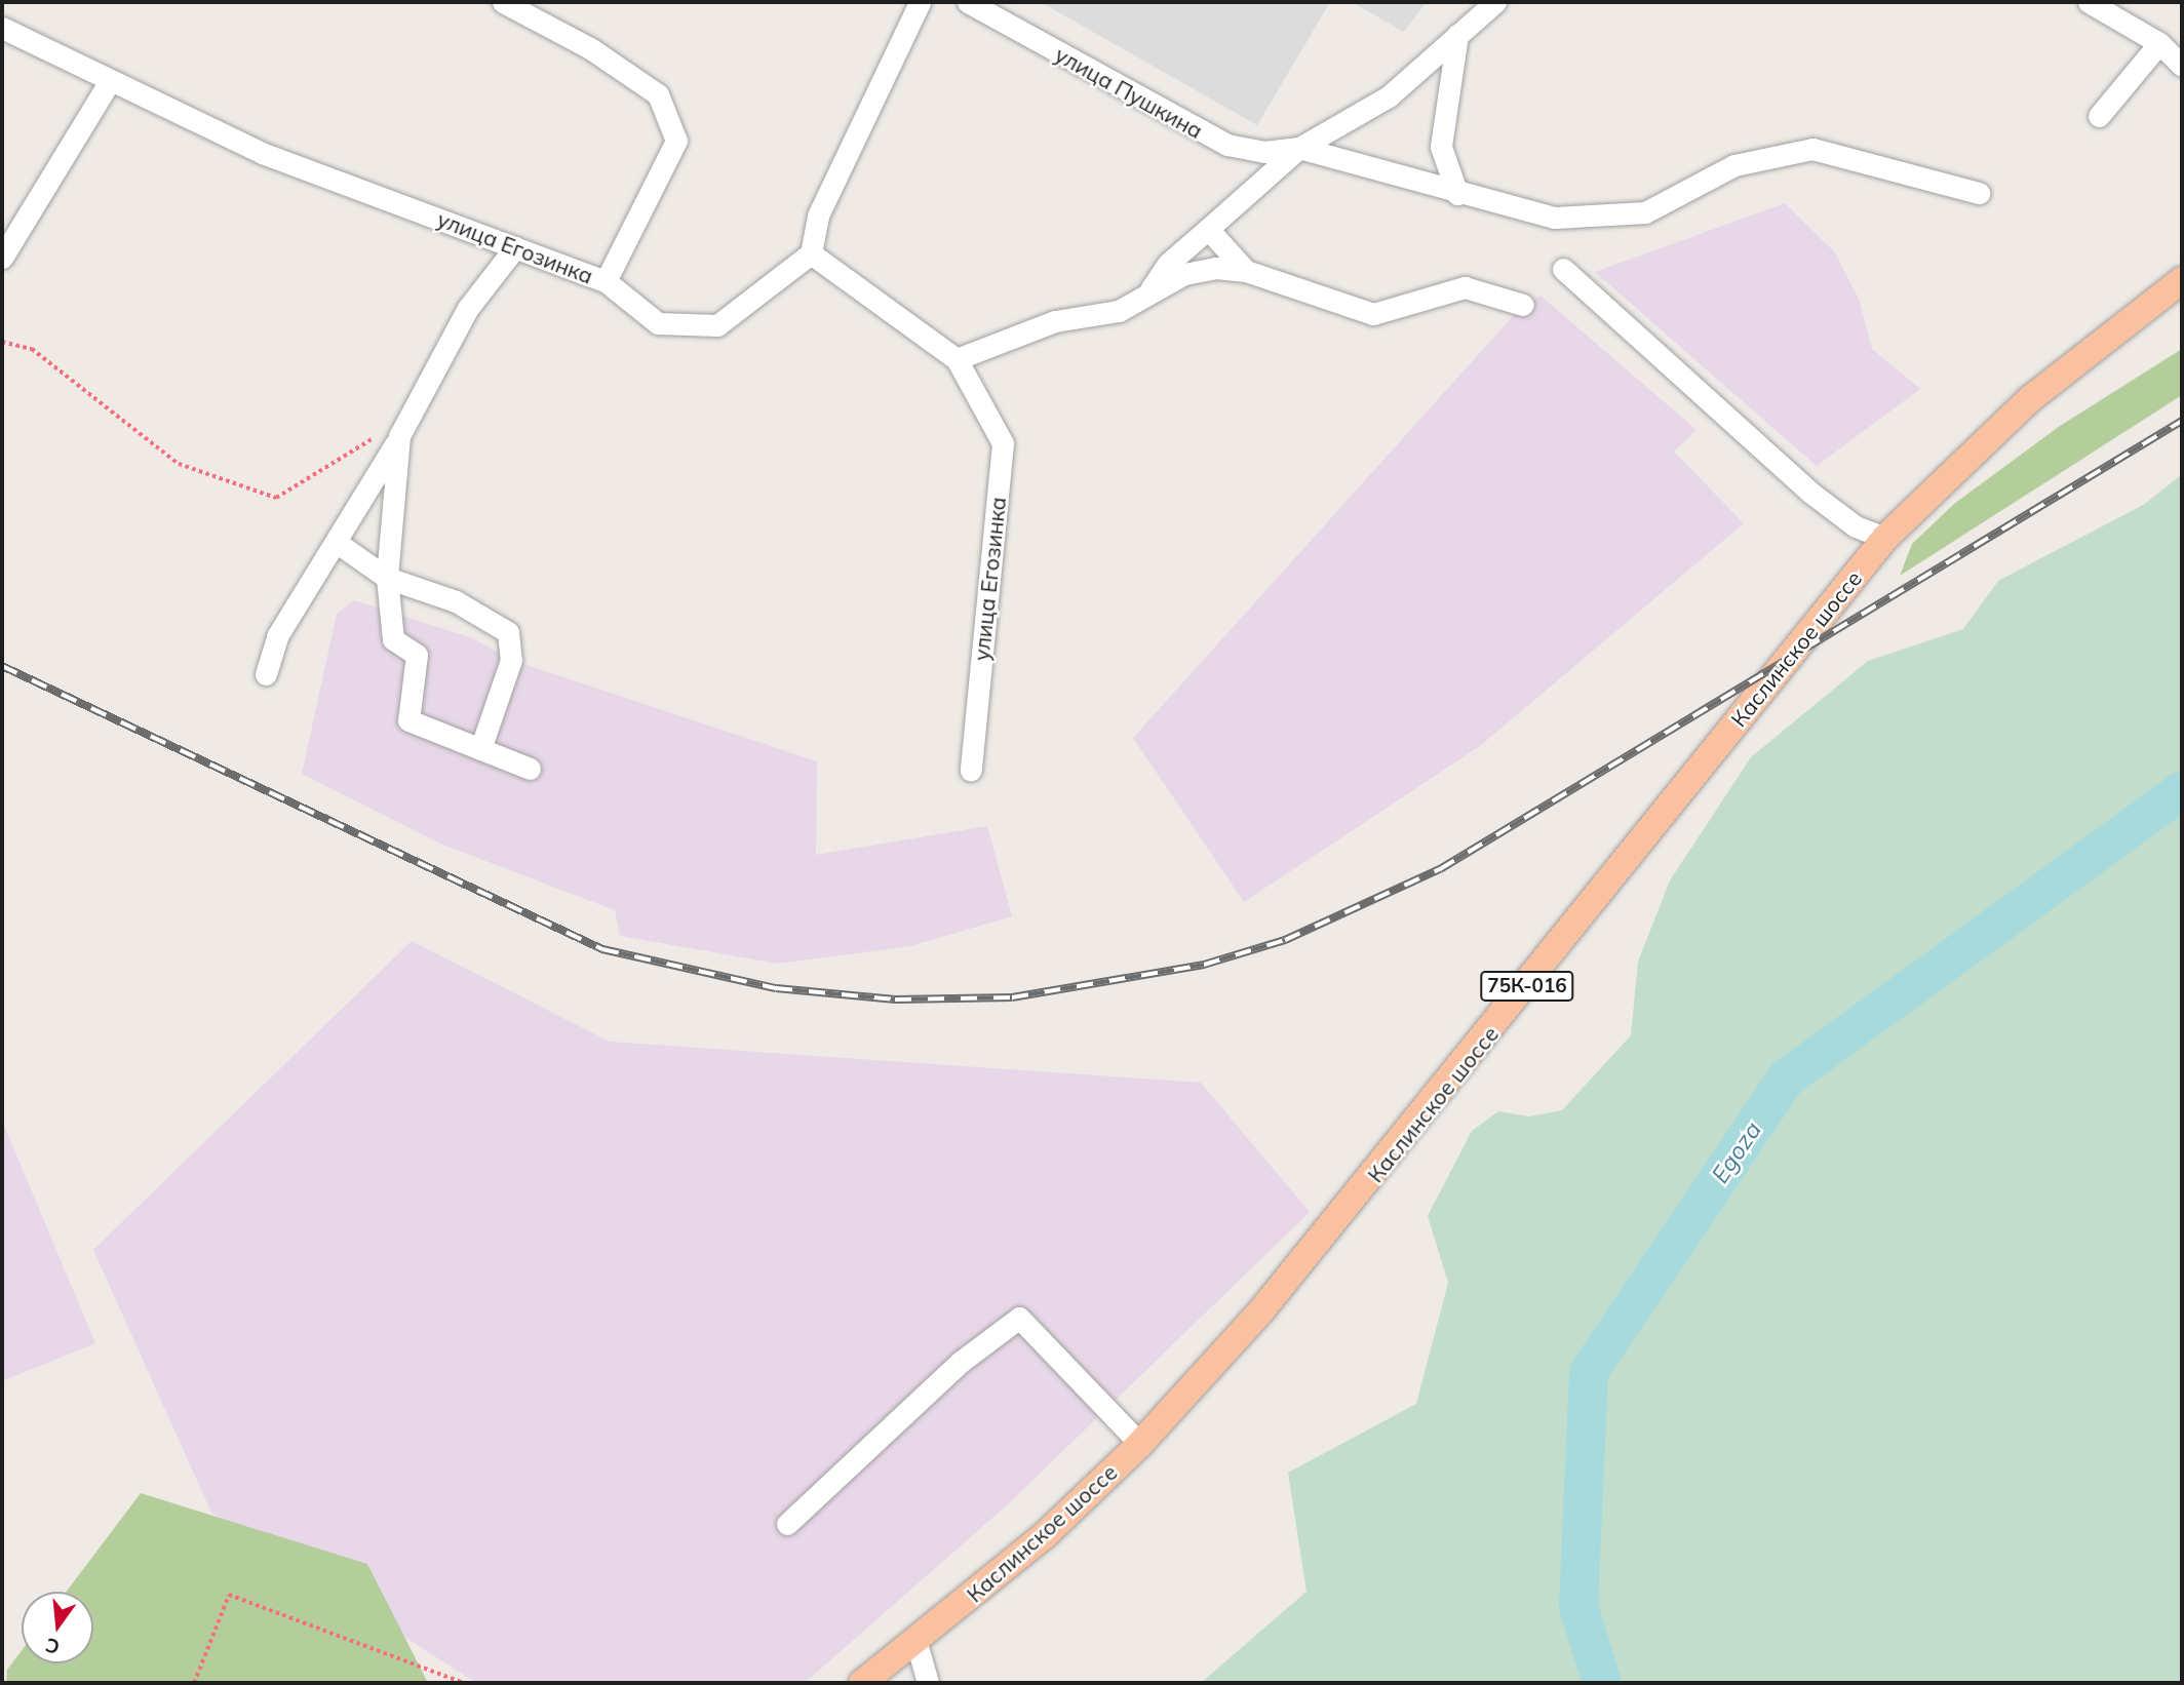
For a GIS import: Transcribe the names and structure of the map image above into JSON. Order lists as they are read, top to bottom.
{
  "streets": {
    "main road": ["Каслинское шоссе", "75К-016"],
    "street": ["улица Пушкина", "улица Егозинка"]
  },
  "water": ["Egoza"],
  "north": "bottom"
}
